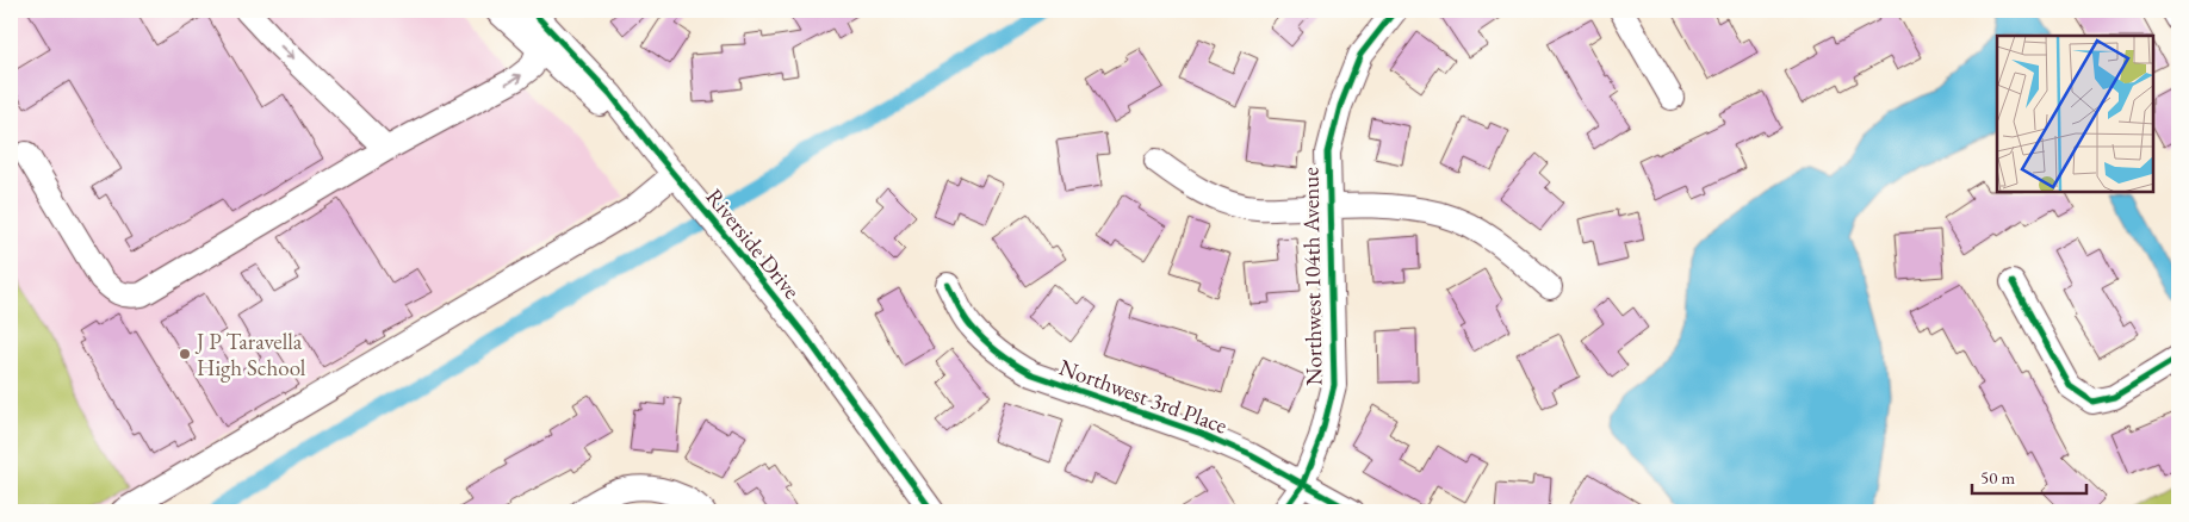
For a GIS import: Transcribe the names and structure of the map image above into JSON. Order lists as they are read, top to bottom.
{
  "streets": {
    "street": ["Riverside Drive", "Northwest 104th Avenue", "Northwest 3rd Place"]
  },
  "crossings": [
    ["Northwest 104th Avenue", "Northwest 3rd Place"]
  ],
  "places": ["J P Taravella High School"],
  "scale_bar": "50 m"
}
